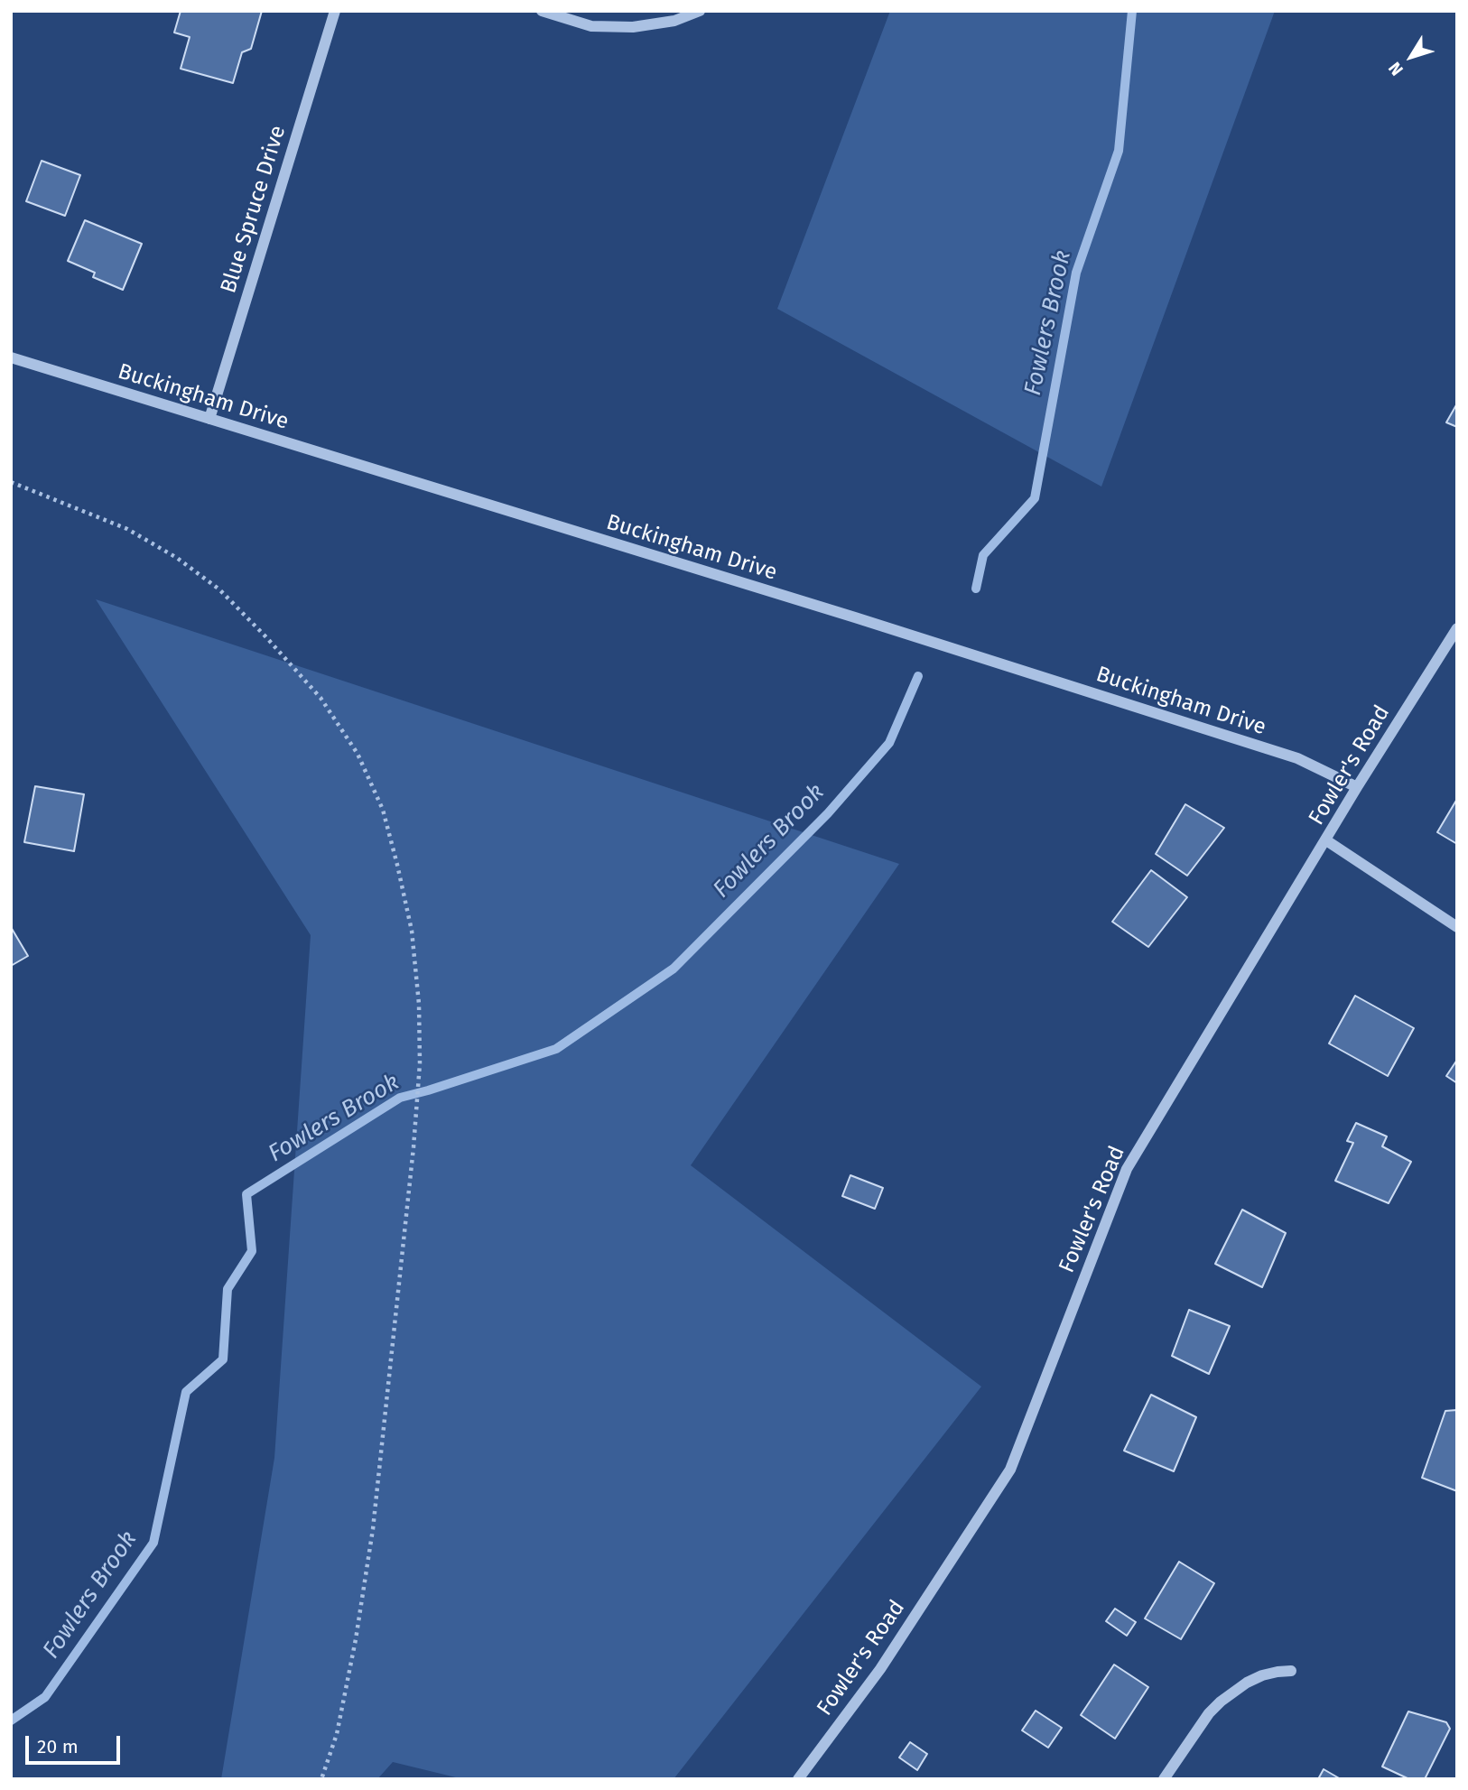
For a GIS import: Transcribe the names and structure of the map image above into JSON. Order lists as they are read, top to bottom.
{
  "streets": {
    "street": ["Blue Spruce Drive", "Buckingham Drive", "Fowler's Road"]
  },
  "crossings": [
    ["Blue Spruce Drive", "Buckingham Drive"],
    ["Buckingham Drive", "Fowler's Road"]
  ],
  "water": ["Fowlers Brook"],
  "scale_bar": "20 m",
  "north": "bottom left"
}
